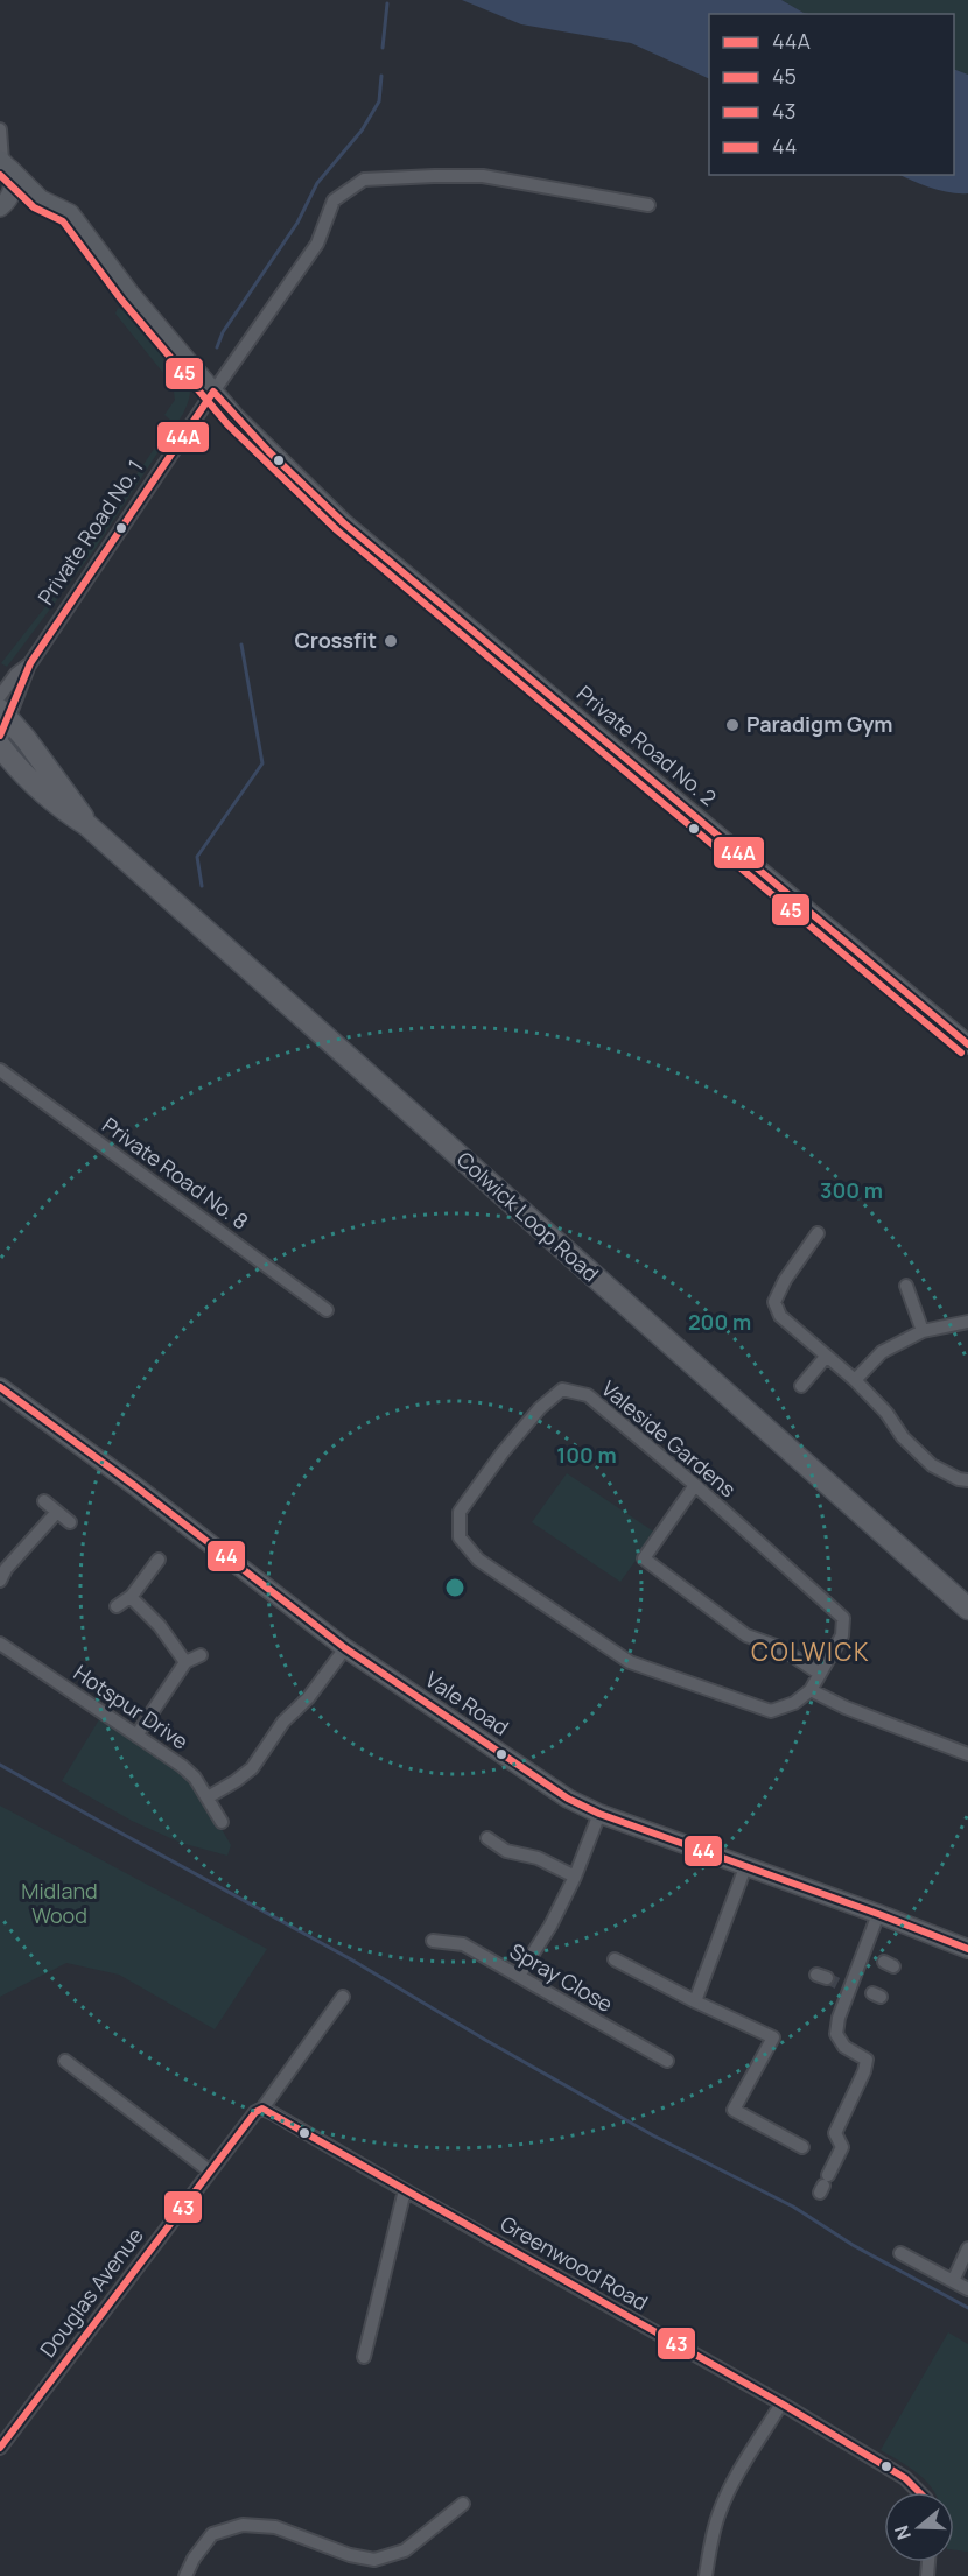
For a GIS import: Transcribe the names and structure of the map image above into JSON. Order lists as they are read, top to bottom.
{
  "streets": {
    "main road": ["Colwick Loop Road"],
    "street": [
      "Private Road No. 1",
      "Private Road No. 2",
      "Private Road No. 8",
      "Valeside Gardens",
      "Vale Road",
      "Hotspur Drive",
      "Spray Close",
      "Greenwood Road",
      "Douglas Avenue"
    ]
  },
  "crossings": [
    ["Private Road No. 1", "Private Road No. 2"],
    ["Private Road No. 1", "Colwick Loop Road"],
    ["Greenwood Road", "Douglas Avenue"]
  ],
  "districts": ["COLWICK"],
  "parks": ["Midland Wood"],
  "places": ["Crossfit", "Paradigm Gym"],
  "lines": [
    "transit line 45",
    "transit line 44A",
    "transit line 44",
    "transit line 43"
  ],
  "legend": [
    "44A",
    "45",
    "43",
    "44"
  ],
  "north": "left",
  "rings": ["300 m", "200 m", "100 m"]
}
